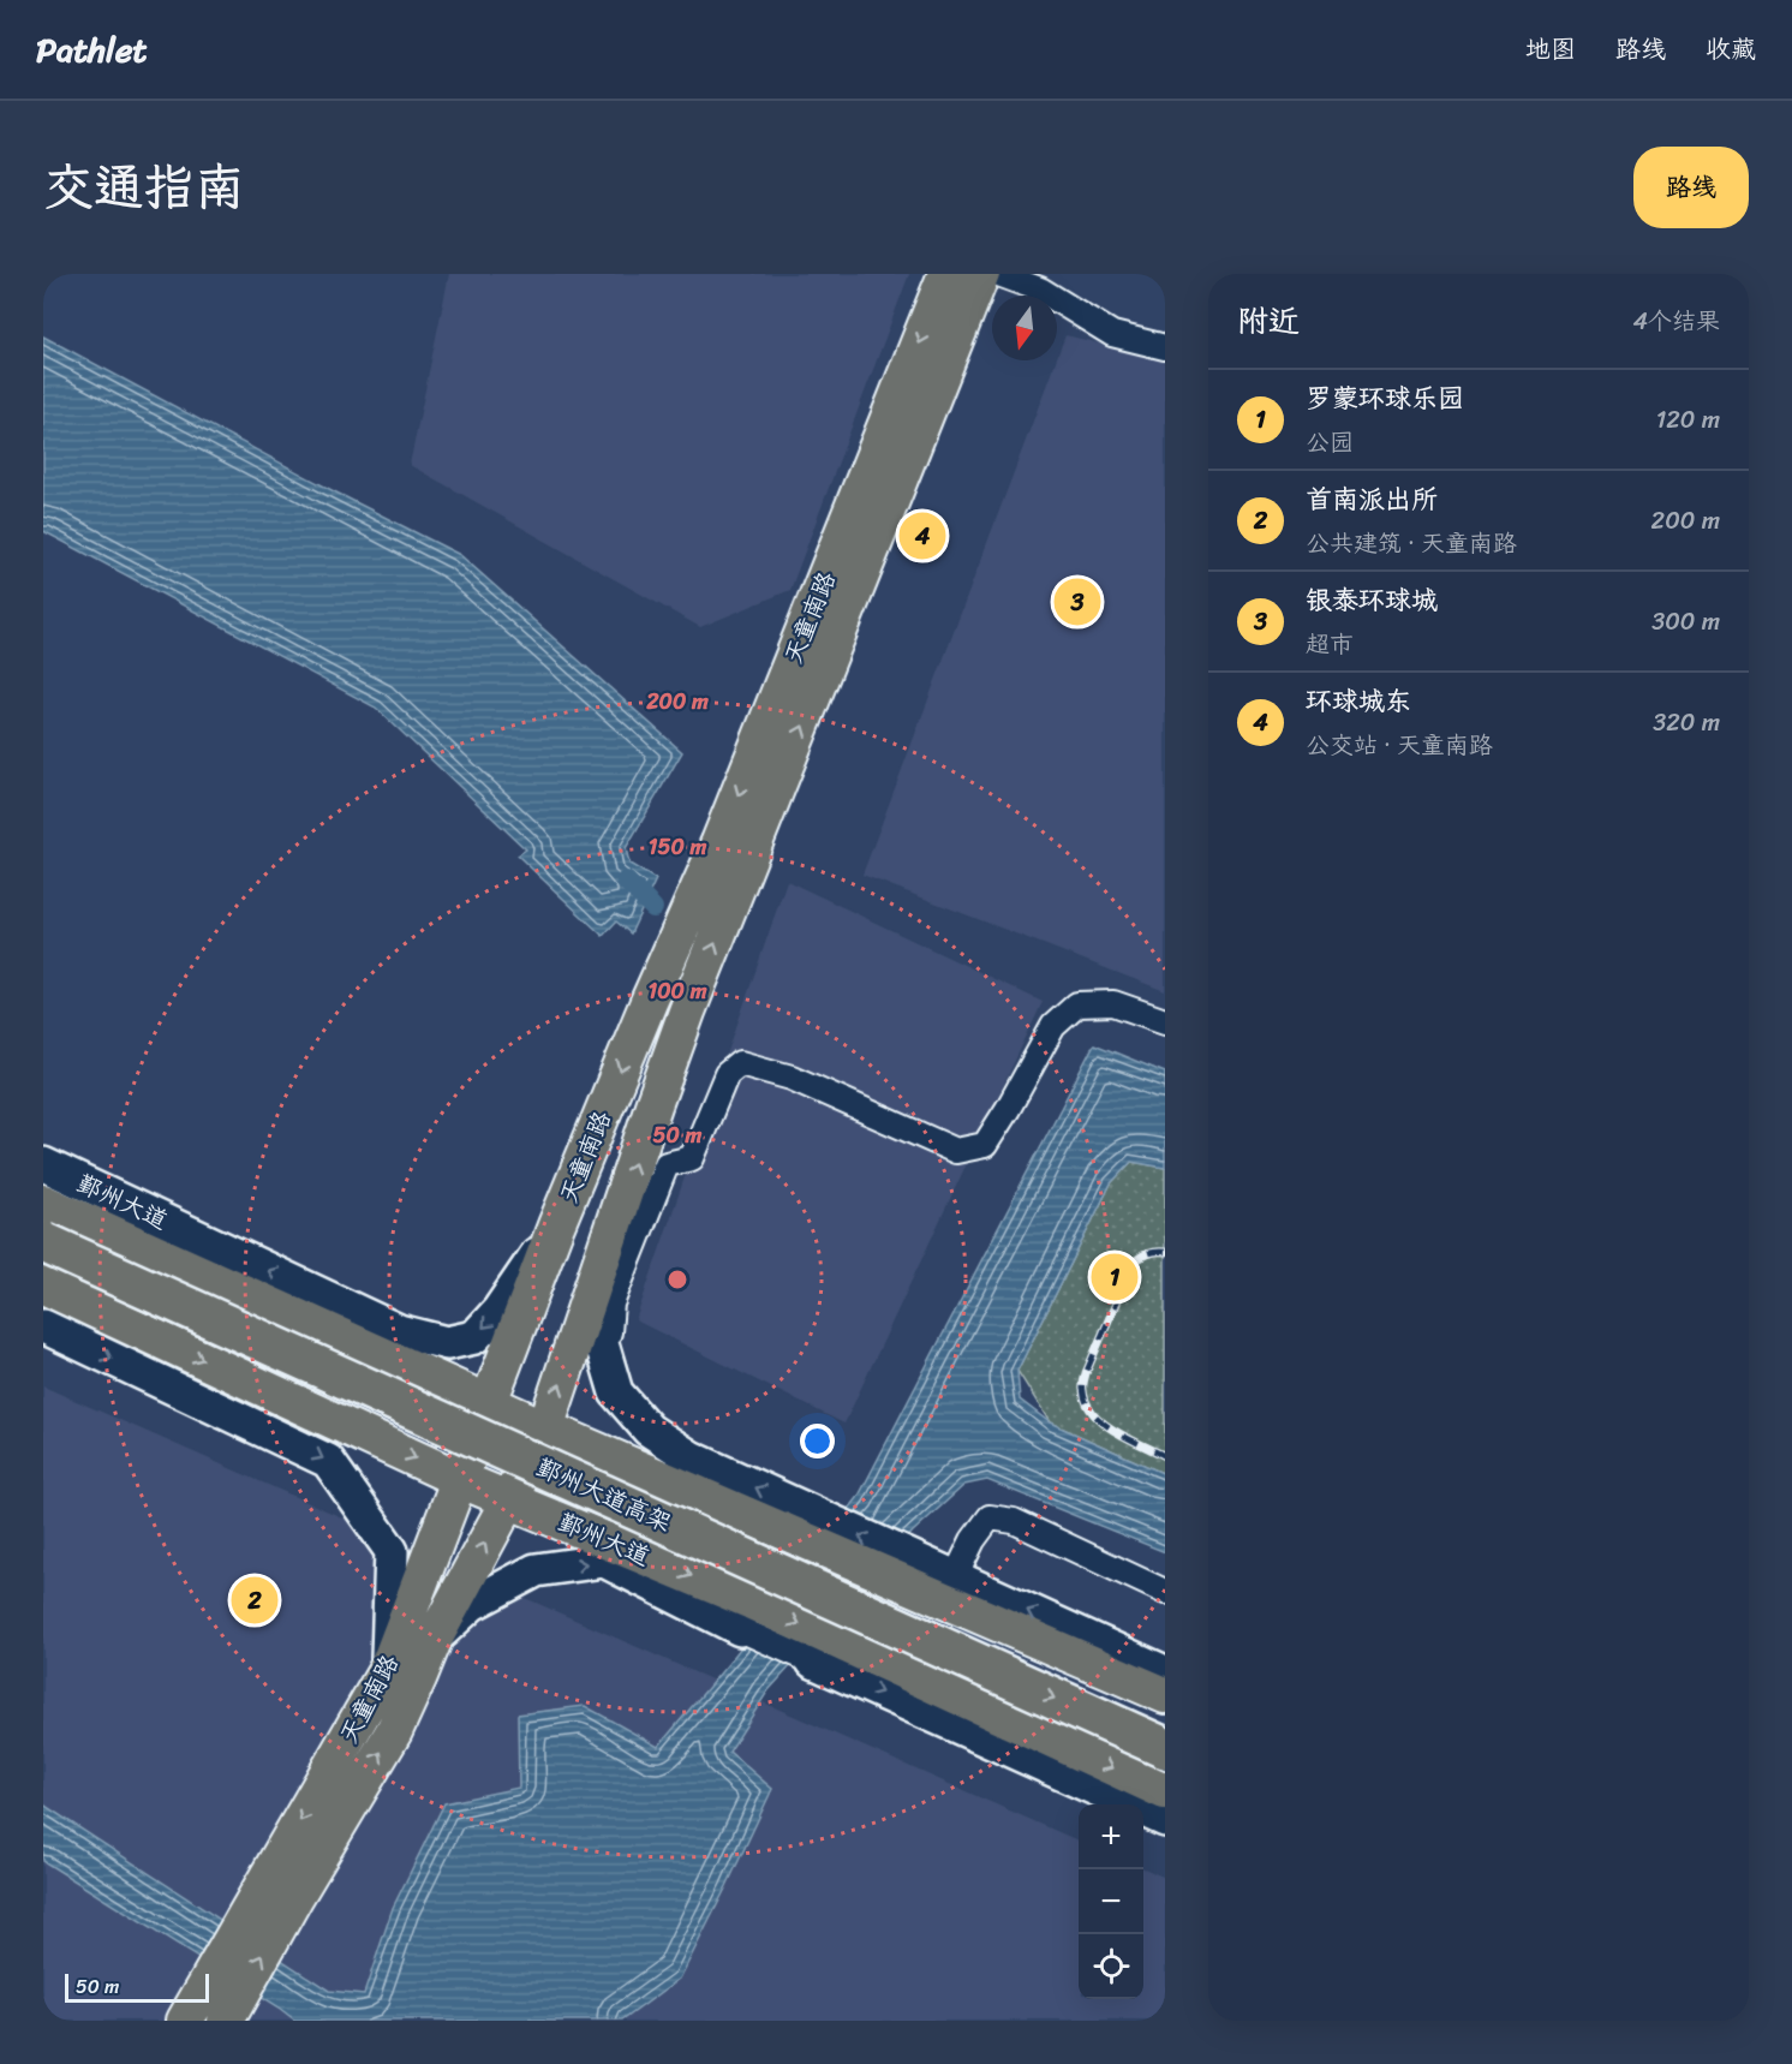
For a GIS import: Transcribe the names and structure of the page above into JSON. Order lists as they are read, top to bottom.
{
  "streets": {
    "highway": ["鄞州大道高架"],
    "main road": ["天童南路", "鄞州大道"]
  },
  "crossings": [
    ["天童南路", "鄞州大道"]
  ],
  "scale_bar": "50 m",
  "north": "bottom",
  "page": {
    "header": "Pathlet",
    "nav": ["地图", "路线", "收藏"],
    "title": "交通指南",
    "buttons": "路线",
    "heading": ["附近", "4个结果"],
    "list": [
      {
        "mark": "1",
        "name": "罗蒙环球乐园",
        "note": "公园",
        "value": "120 m"
      },
      {
        "mark": "2",
        "name": "首南派出所",
        "note": "公共建筑 · 天童南路",
        "value": "200 m"
      },
      {
        "mark": "3",
        "name": "银泰环球城",
        "note": "超市",
        "value": "300 m"
      },
      {
        "mark": "4",
        "name": "环球城东",
        "note": "公交站 · 天童南路",
        "value": "320 m"
      }
    ],
    "pins": [
      "4",
      "3",
      "1",
      "2"
    ],
    "map_buttons": ["+", "−"],
    "scale": "50 m"
  },
  "rings": [
    "200 m",
    "150 m",
    "100 m",
    "50 m"
  ]
}
